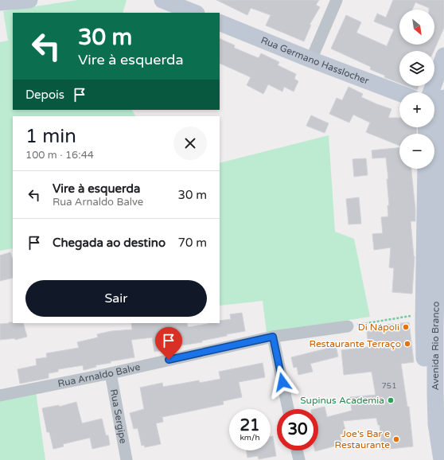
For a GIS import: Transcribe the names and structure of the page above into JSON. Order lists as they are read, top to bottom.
{
  "streets": {
    "main road": ["Rua Germano Hasslocher", "Avenida Rio Branco"],
    "street": ["Rua Arnaldo Balve", "Rua Sergipe"]
  },
  "crossings": [
    ["Rua Arnaldo Balve", "Rua Sergipe"]
  ],
  "places": [
    "Di Nápoli",
    "Restaurante Terraço",
    "Supinus Academia",
    "Joe's Bar e Restaurante"
  ],
  "house_numbers": ["751"],
  "north": "bottom right",
  "page": {
    "map_buttons": ["+", "−"],
    "turn": ["30 m", "Vire à esquerda"],
    "then": "Depois",
    "heading": ["1 min", "100 m · 16:44"],
    "list": [
      {
        "name": "Vire à esquerda",
        "note": "Rua Arnaldo Balve",
        "value": "30 m"
      },
      {
        "name": "Chegada ao destino",
        "value": "70 m"
      }
    ],
    "buttons": "Sair",
    "speed": "21 km/h",
    "limit": "30"
  }
}
